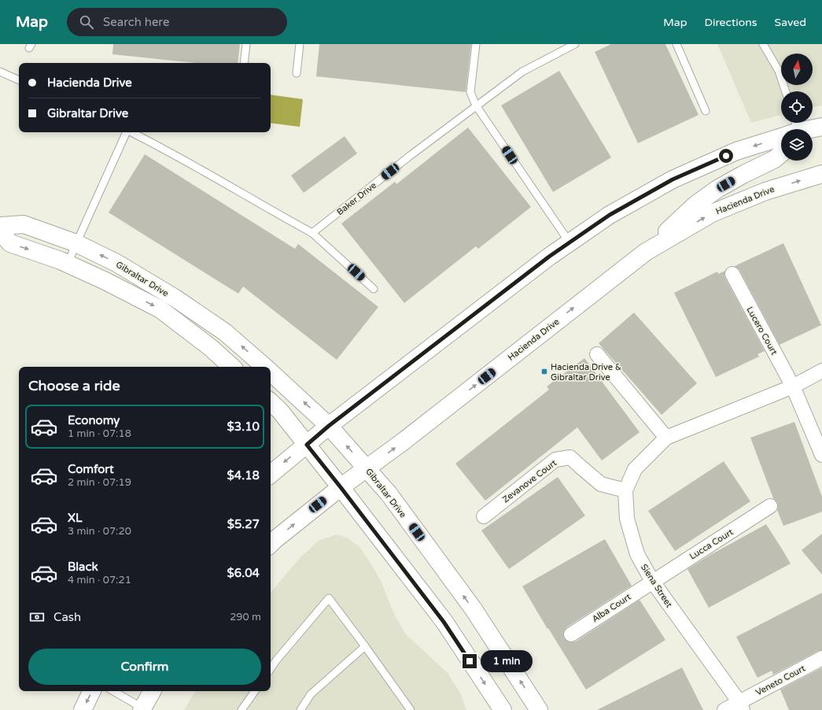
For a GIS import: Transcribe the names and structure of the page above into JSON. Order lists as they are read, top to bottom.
{
  "streets": {
    "main road": ["Hacienda Drive", "Gibraltar Drive"],
    "street": [
      "Lucero Court",
      "Zevanove Court",
      "Lucca Court",
      "Siena Street",
      "Alba Court",
      "Veneto Court"
    ],
    "lane": ["Baker Drive"]
  },
  "crossings": [
    ["Hacienda Drive", "Gibraltar Drive"],
    ["Lucero Court", "Siena Street"],
    ["Zevanove Court", "Siena Street"],
    ["Lucca Court", "Siena Street"],
    ["Lucca Court", "Alba Court"],
    ["Siena Street", "Alba Court"],
    ["Siena Street", "Veneto Court"]
  ],
  "places": {
    "transit": ["Hacienda Drive & Gibraltar Drive"]
  },
  "north": "top",
  "page": {
    "header": "Map",
    "search": "Search here",
    "nav": ["Map", "Directions", "Saved"],
    "banner": ["Hacienda Drive", "Gibraltar Drive"],
    "heading": "Choose a ride",
    "list": [
      {
        "name": "Economy",
        "note": "1 min · 07:18",
        "value": "$3.10"
      },
      {
        "name": "Comfort",
        "note": "2 min · 07:19",
        "value": "$4.18"
      },
      {
        "name": "XL",
        "note": "3 min · 07:20",
        "value": "$5.27"
      },
      {
        "name": "Black",
        "note": "4 min · 07:21",
        "value": "$6.04"
      }
    ],
    "pay": ["Cash", "290 m"],
    "buttons": "Confirm",
    "bubble": "1 min"
  }
}
